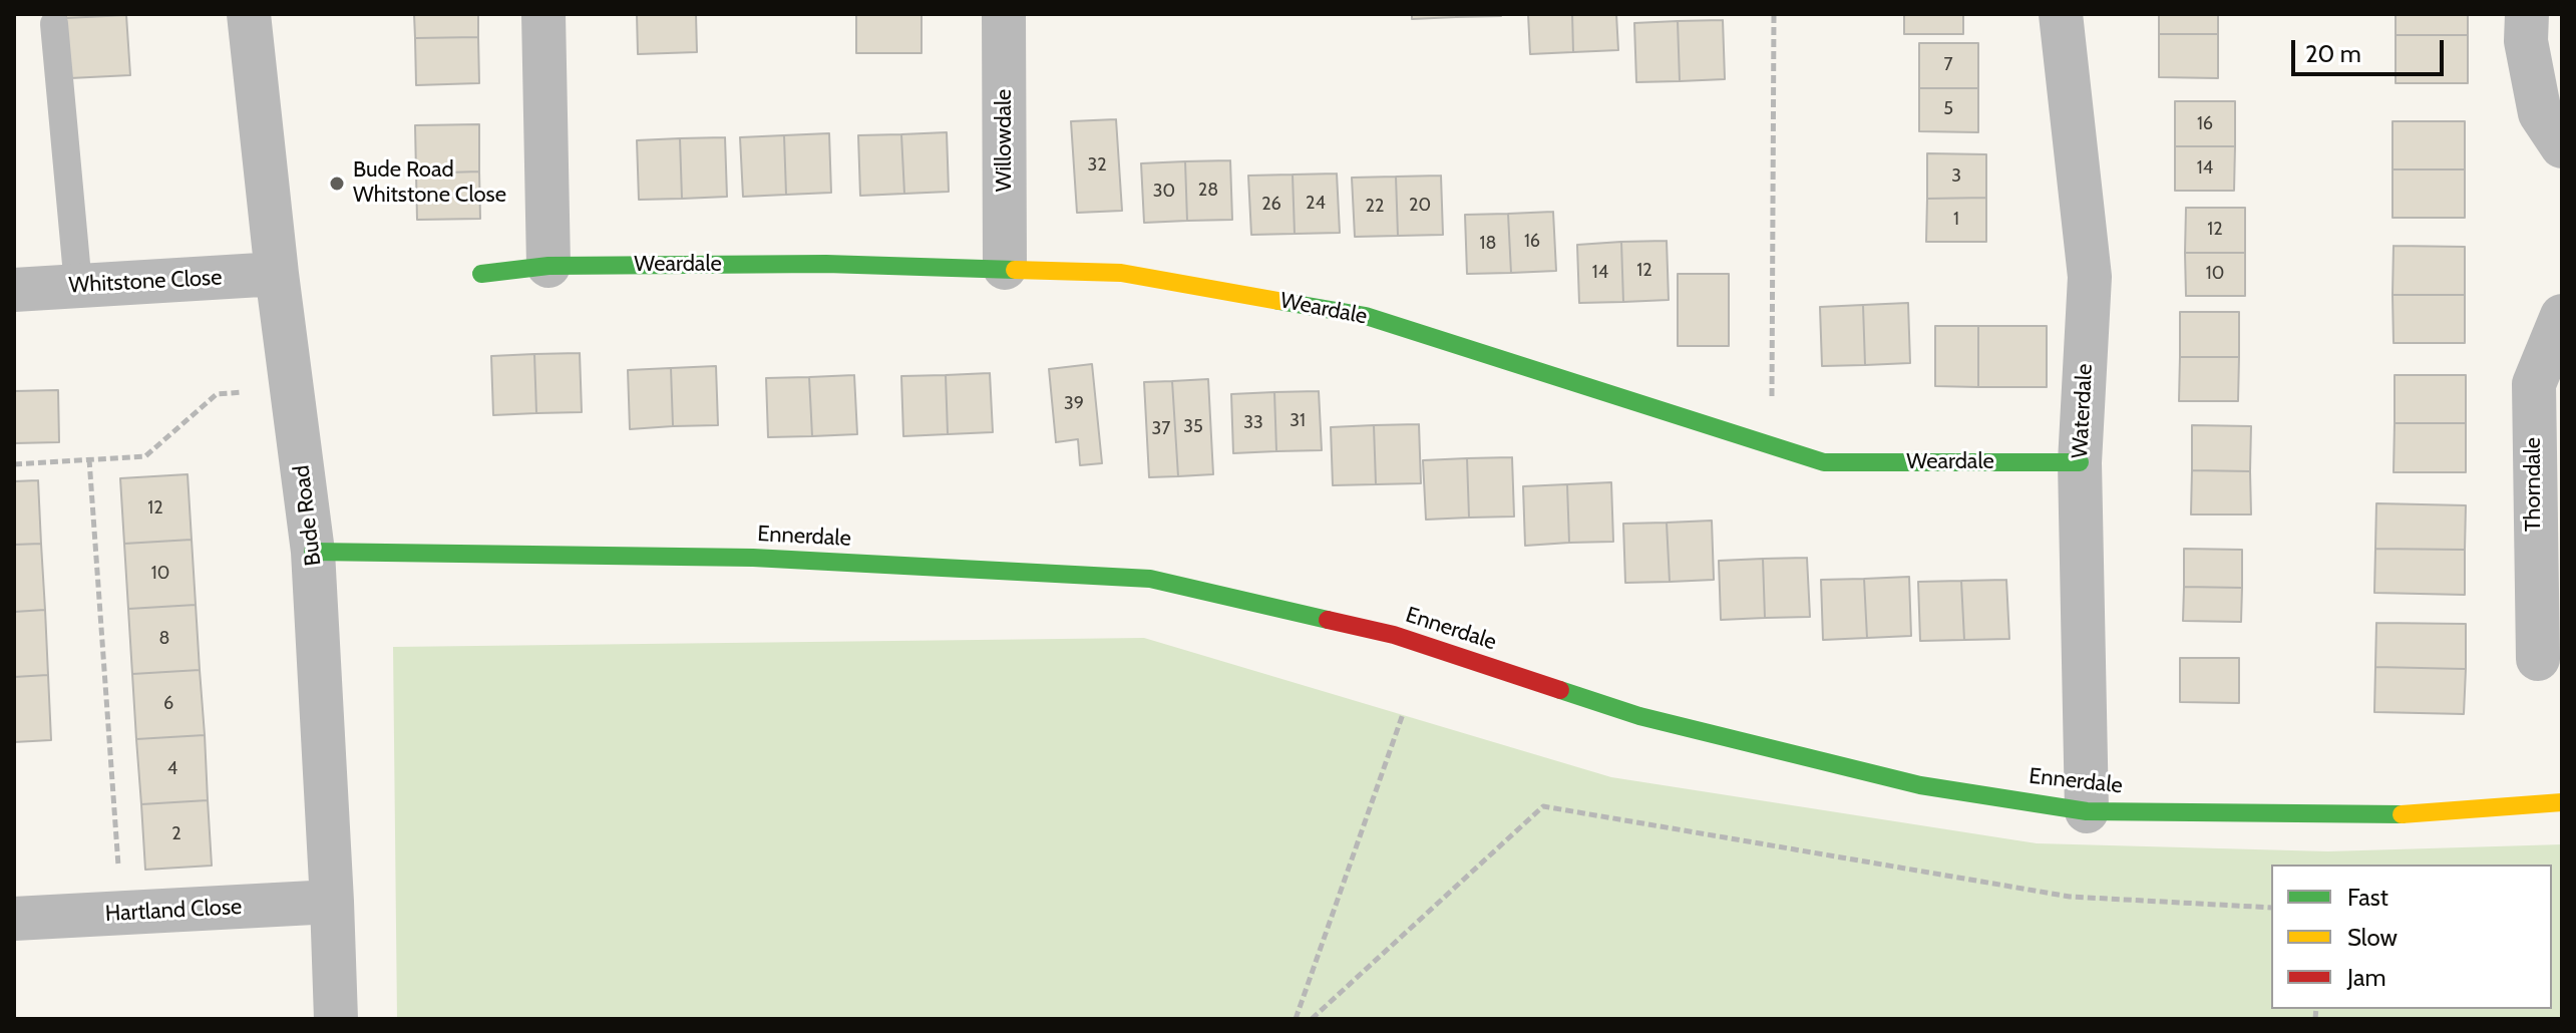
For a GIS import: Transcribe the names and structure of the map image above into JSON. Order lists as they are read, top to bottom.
{
  "streets": {
    "street": [
      "Willowdale",
      "Weardale",
      "Whitstone Close",
      "Waterdale",
      "Thorndale",
      "Bude Road",
      "Ennerdale",
      "Hartland Close"
    ]
  },
  "crossings": [
    ["Willowdale", "Weardale"],
    ["Weardale", "Waterdale"],
    ["Whitstone Close", "Bude Road"],
    ["Waterdale", "Ennerdale"],
    ["Bude Road", "Ennerdale"],
    ["Bude Road", "Hartland Close"]
  ],
  "places": ["Bude Road Whitstone Close"],
  "house_numbers": [
    "7",
    "5",
    "16",
    "32",
    "14",
    "3",
    "28",
    "30",
    "24",
    "26",
    "20",
    "22",
    "1",
    "12",
    "16",
    "18",
    "12",
    "14",
    "10",
    "39",
    "31",
    "33",
    "35",
    "37",
    "12",
    "10",
    "8",
    "6",
    "4",
    "2"
  ],
  "legend": ["Fast", "Slow", "Jam"],
  "scale_bar": "20 m"
}
